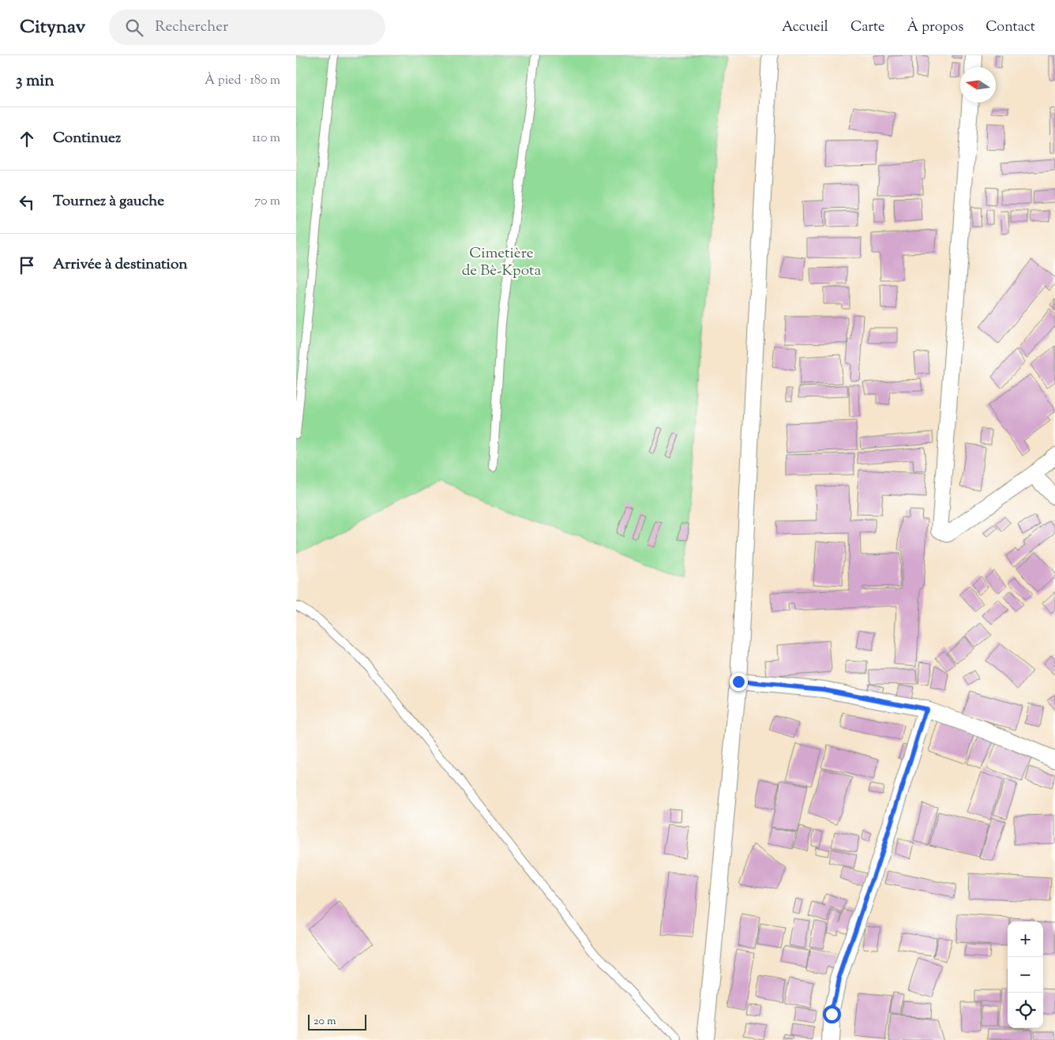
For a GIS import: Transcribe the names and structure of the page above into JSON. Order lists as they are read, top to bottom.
{
  "parks": ["Cimetière de Bè-Kpota"],
  "scale_bar": "20 m",
  "north": "left",
  "page": {
    "header": "Citynav",
    "search": "Rechercher",
    "nav": [
      "Accueil",
      "Carte",
      "À propos",
      "Contact"
    ],
    "heading": ["3 min", "À pied · 180 m"],
    "list": [
      ["Continuez", "110 m"],
      ["Tournez à gauche", "70 m"],
      "Arrivée à destination"
    ],
    "map_buttons": ["+", "−"],
    "scale": "20 m"
  }
}
